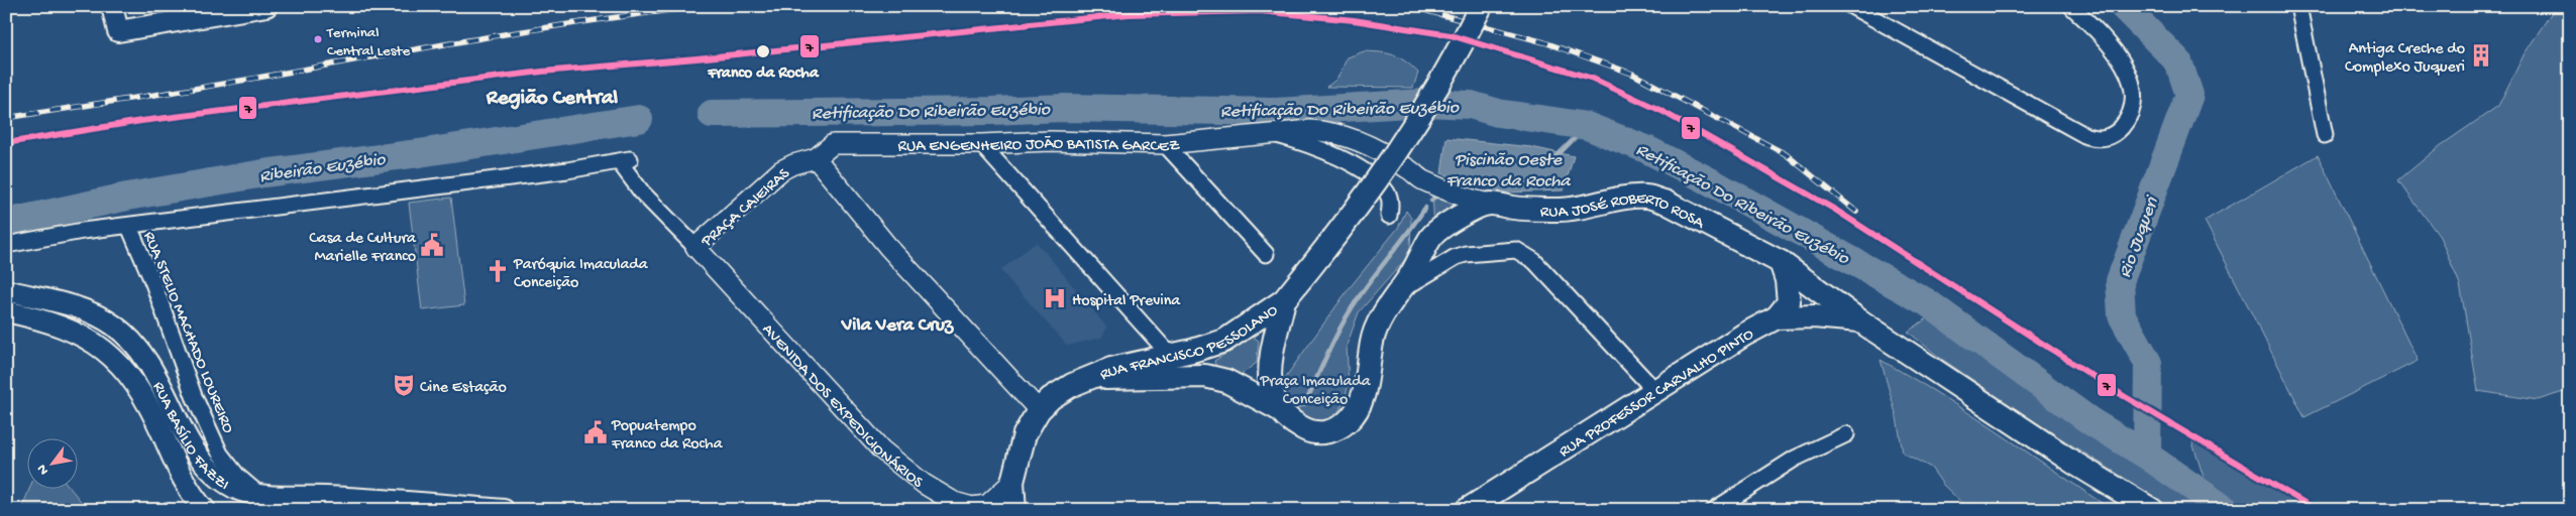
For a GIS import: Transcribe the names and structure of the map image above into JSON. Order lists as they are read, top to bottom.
{
  "streets": {
    "main road": [
      "RUA JOSÉ ROBERTO ROSA",
      "RUA FRANCISCO PESSOLANO",
      "RUA PROFESSOR CARVALHO PINTO",
      "RUA BASÍLIO FAZZI"
    ],
    "street": [
      "RUA ENGENHEIRO JOÃO BATISTA GARCEZ",
      "PRAÇA CAIEIRAS",
      "RUA STELIO MACHADO LOUREIRO",
      "AVENIDA DOS EXPEDICIONÁRIOS"
    ]
  },
  "crossings": [
    ["RUA ENGENHEIRO JOÃO BATISTA GARCEZ", "PRAÇA CAIEIRAS"],
    ["RUA ENGENHEIRO JOÃO BATISTA GARCEZ", "RUA JOSÉ ROBERTO ROSA"],
    ["PRAÇA CAIEIRAS", "RUA STELIO MACHADO LOUREIRO"],
    ["PRAÇA CAIEIRAS", "AVENIDA DOS EXPEDICIONÁRIOS"],
    ["RUA JOSÉ ROBERTO ROSA", "RUA PROFESSOR CARVALHO PINTO"],
    ["RUA STELIO MACHADO LOUREIRO", "RUA BASÍLIO FAZZI"],
    ["RUA FRANCISCO PESSOLANO", "AVENIDA DOS EXPEDICIONÁRIOS"]
  ],
  "districts": ["Região Central", "Vila Vera Cruz"],
  "water": [
    "Retificação Do Ribeirão Euzébio",
    "Piscinão Oeste Franco da Rocha",
    "Ribeirão Euzébio",
    "Rio Juqueri"
  ],
  "parks": ["Praça Imaculada Conceição"],
  "places": {
    "other": ["Terminal Central Leste", "Franco da Rocha"],
    "building": ["Antiga Creche do Complexo Juqueri"],
    "public building": ["Casa de Cultura Marielle Franco", "Popuatempo Franco da Rocha"],
    "church": ["Paróquia Imaculada Conceição"],
    "hospital": ["Hospital Previna"],
    "theatre": ["Cine Estação"]
  },
  "lines": ["transit line 7"],
  "north": "bottom left"
}
